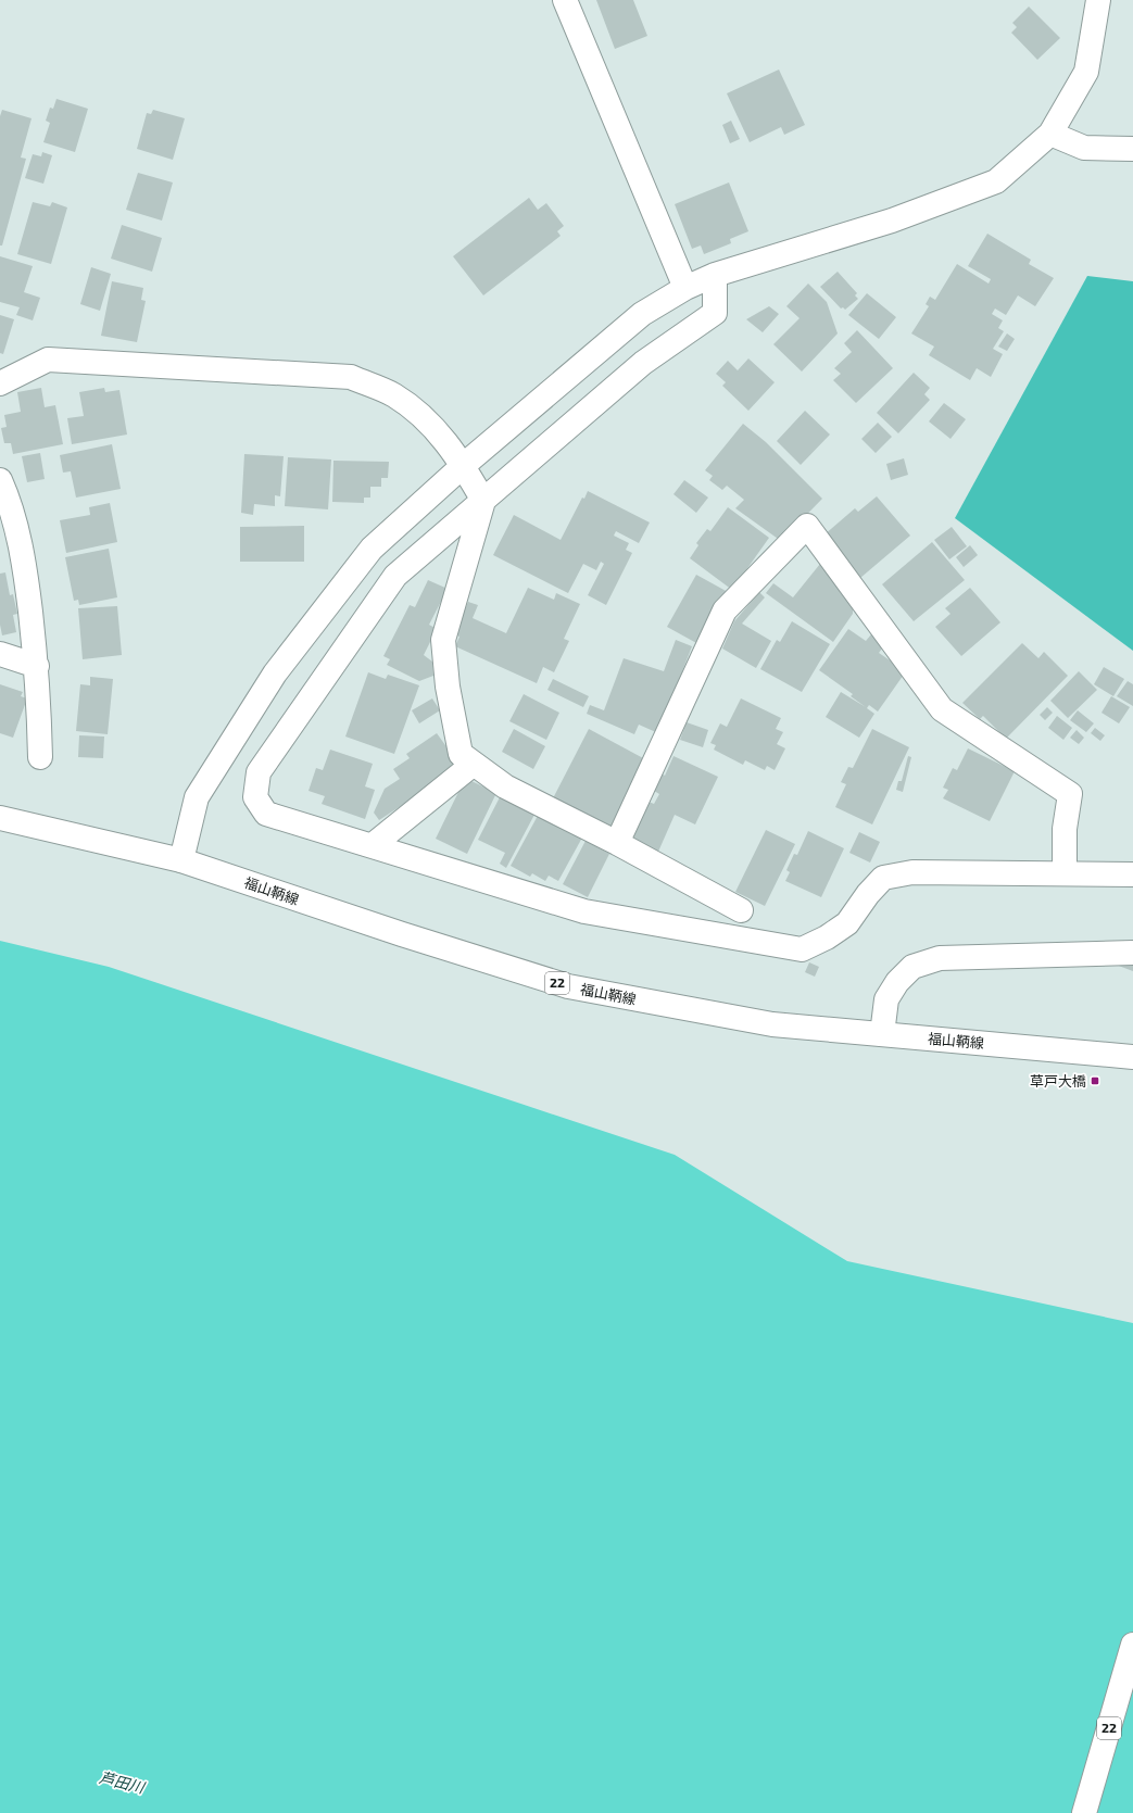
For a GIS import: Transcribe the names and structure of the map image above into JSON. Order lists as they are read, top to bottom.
{
  "streets": {
    "street": ["福山鞆線", "22"]
  },
  "water": ["芦田川"],
  "places": {
    "transit": ["草戸大橋"]
  }
}
